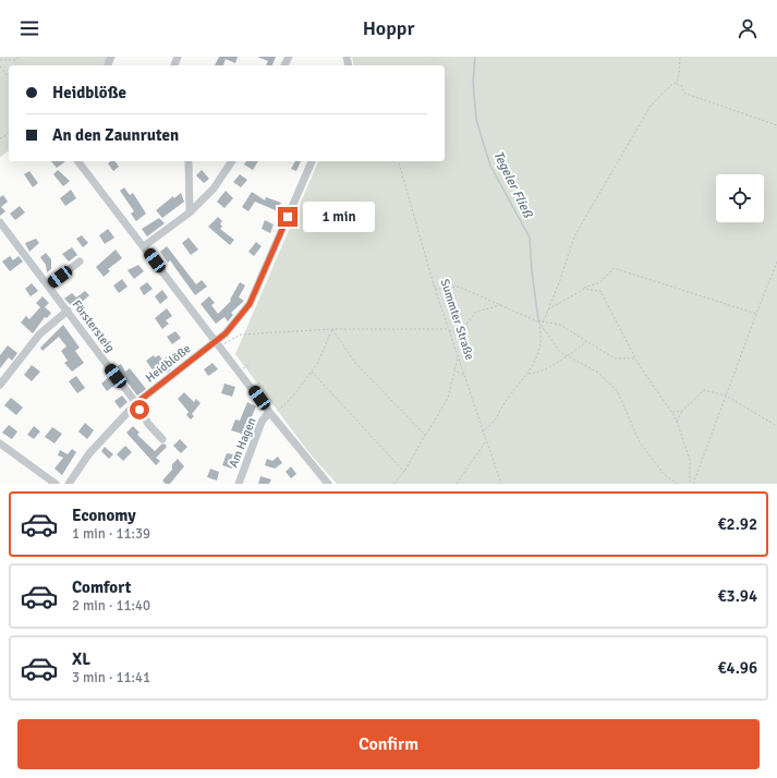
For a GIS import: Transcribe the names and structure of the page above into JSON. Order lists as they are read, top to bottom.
{
  "streets": {
    "street": ["Förstersteig", "Heidblöße", "Am Hagen"],
    "path": ["Summter Straße"]
  },
  "crossings": [
    ["Förstersteig", "Heidblöße"]
  ],
  "water": ["Tegeler Fließ"],
  "page": {
    "header": "Hoppr",
    "banner": ["Heidblöße", "An den Zaunruten"],
    "bubble": "1 min",
    "list": [
      {
        "name": "Economy",
        "note": "1 min · 11:39",
        "value": "€2.92"
      },
      {
        "name": "Comfort",
        "note": "2 min · 11:40",
        "value": "€3.94"
      },
      {
        "name": "XL",
        "note": "3 min · 11:41",
        "value": "€4.96"
      }
    ],
    "buttons": "Confirm"
  }
}
